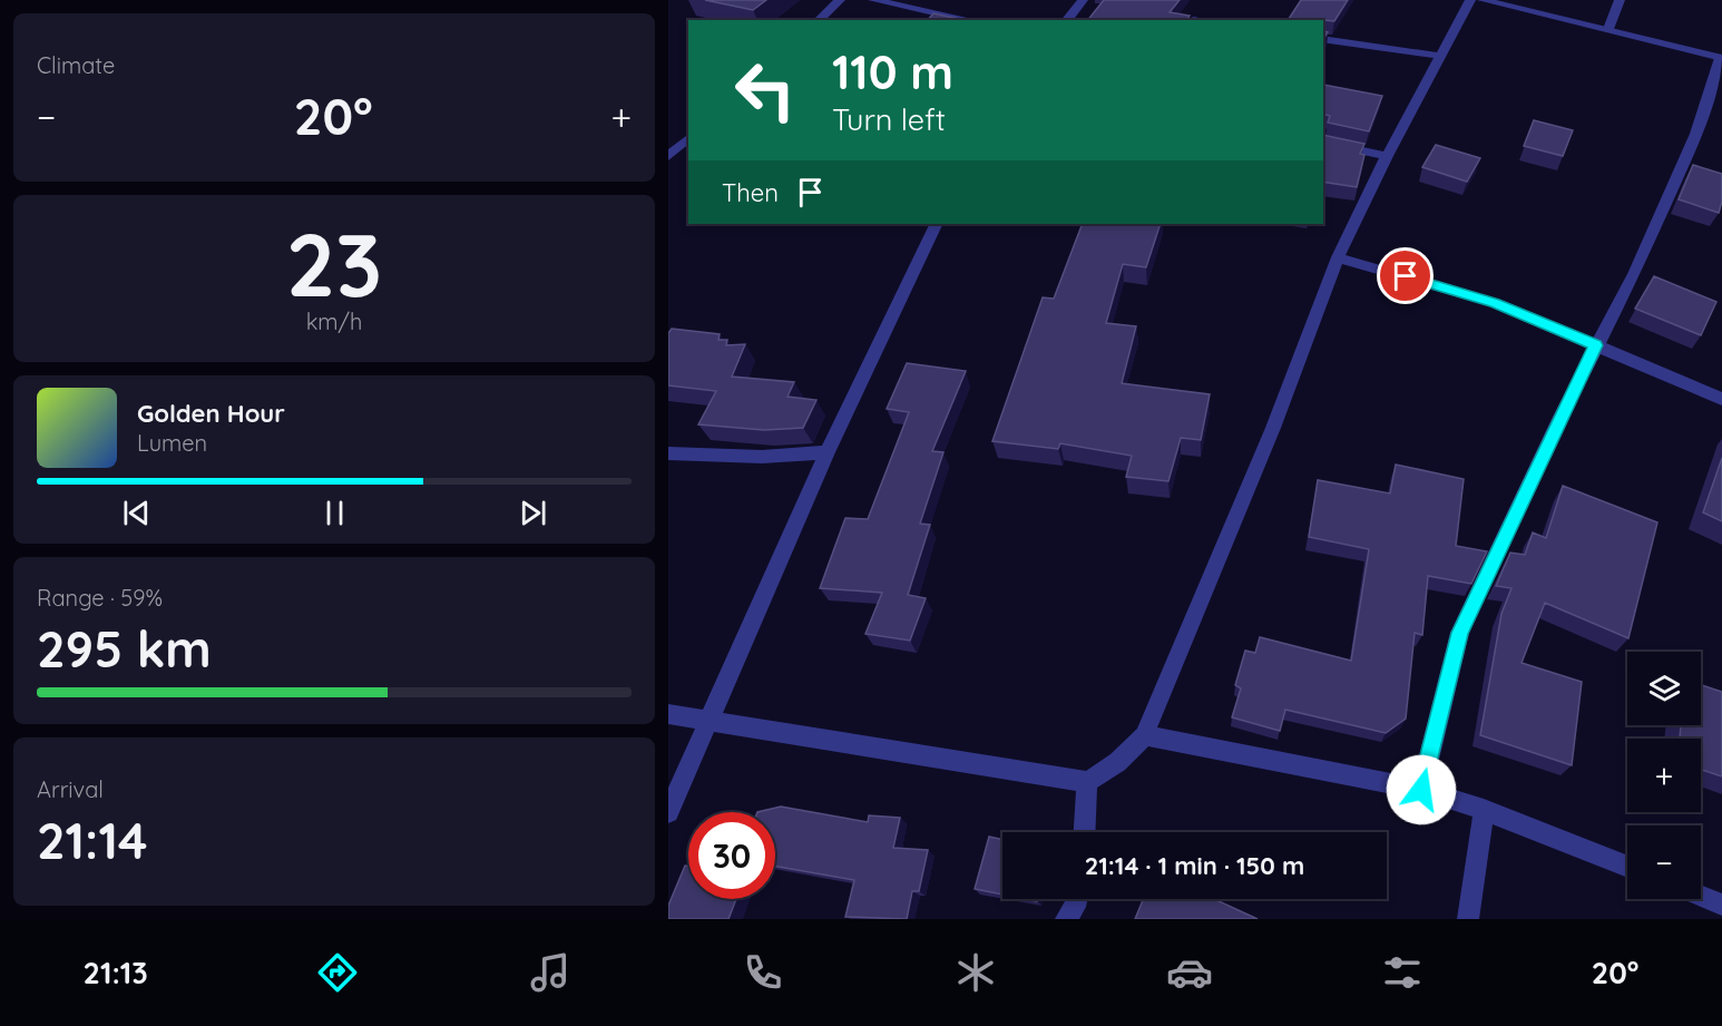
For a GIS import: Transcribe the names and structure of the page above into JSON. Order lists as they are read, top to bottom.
{
  "page": {
    "tile": [
      "Climate",
      ["23", "km/h"],
      ["Range · 59%", "295 km"],
      ["Arrival", "21:14"]
    ],
    "turn": ["110 m", "Turn left"],
    "heat": ["−", "20°", "+"],
    "then": "Then",
    "song": ["Golden Hour", "Lumen"],
    "map_buttons": ["+", "−"],
    "limit": "30",
    "trip": "21:14 · 1 min · 150 m",
    "tabs": ["21:13", "20°"]
  }
}
